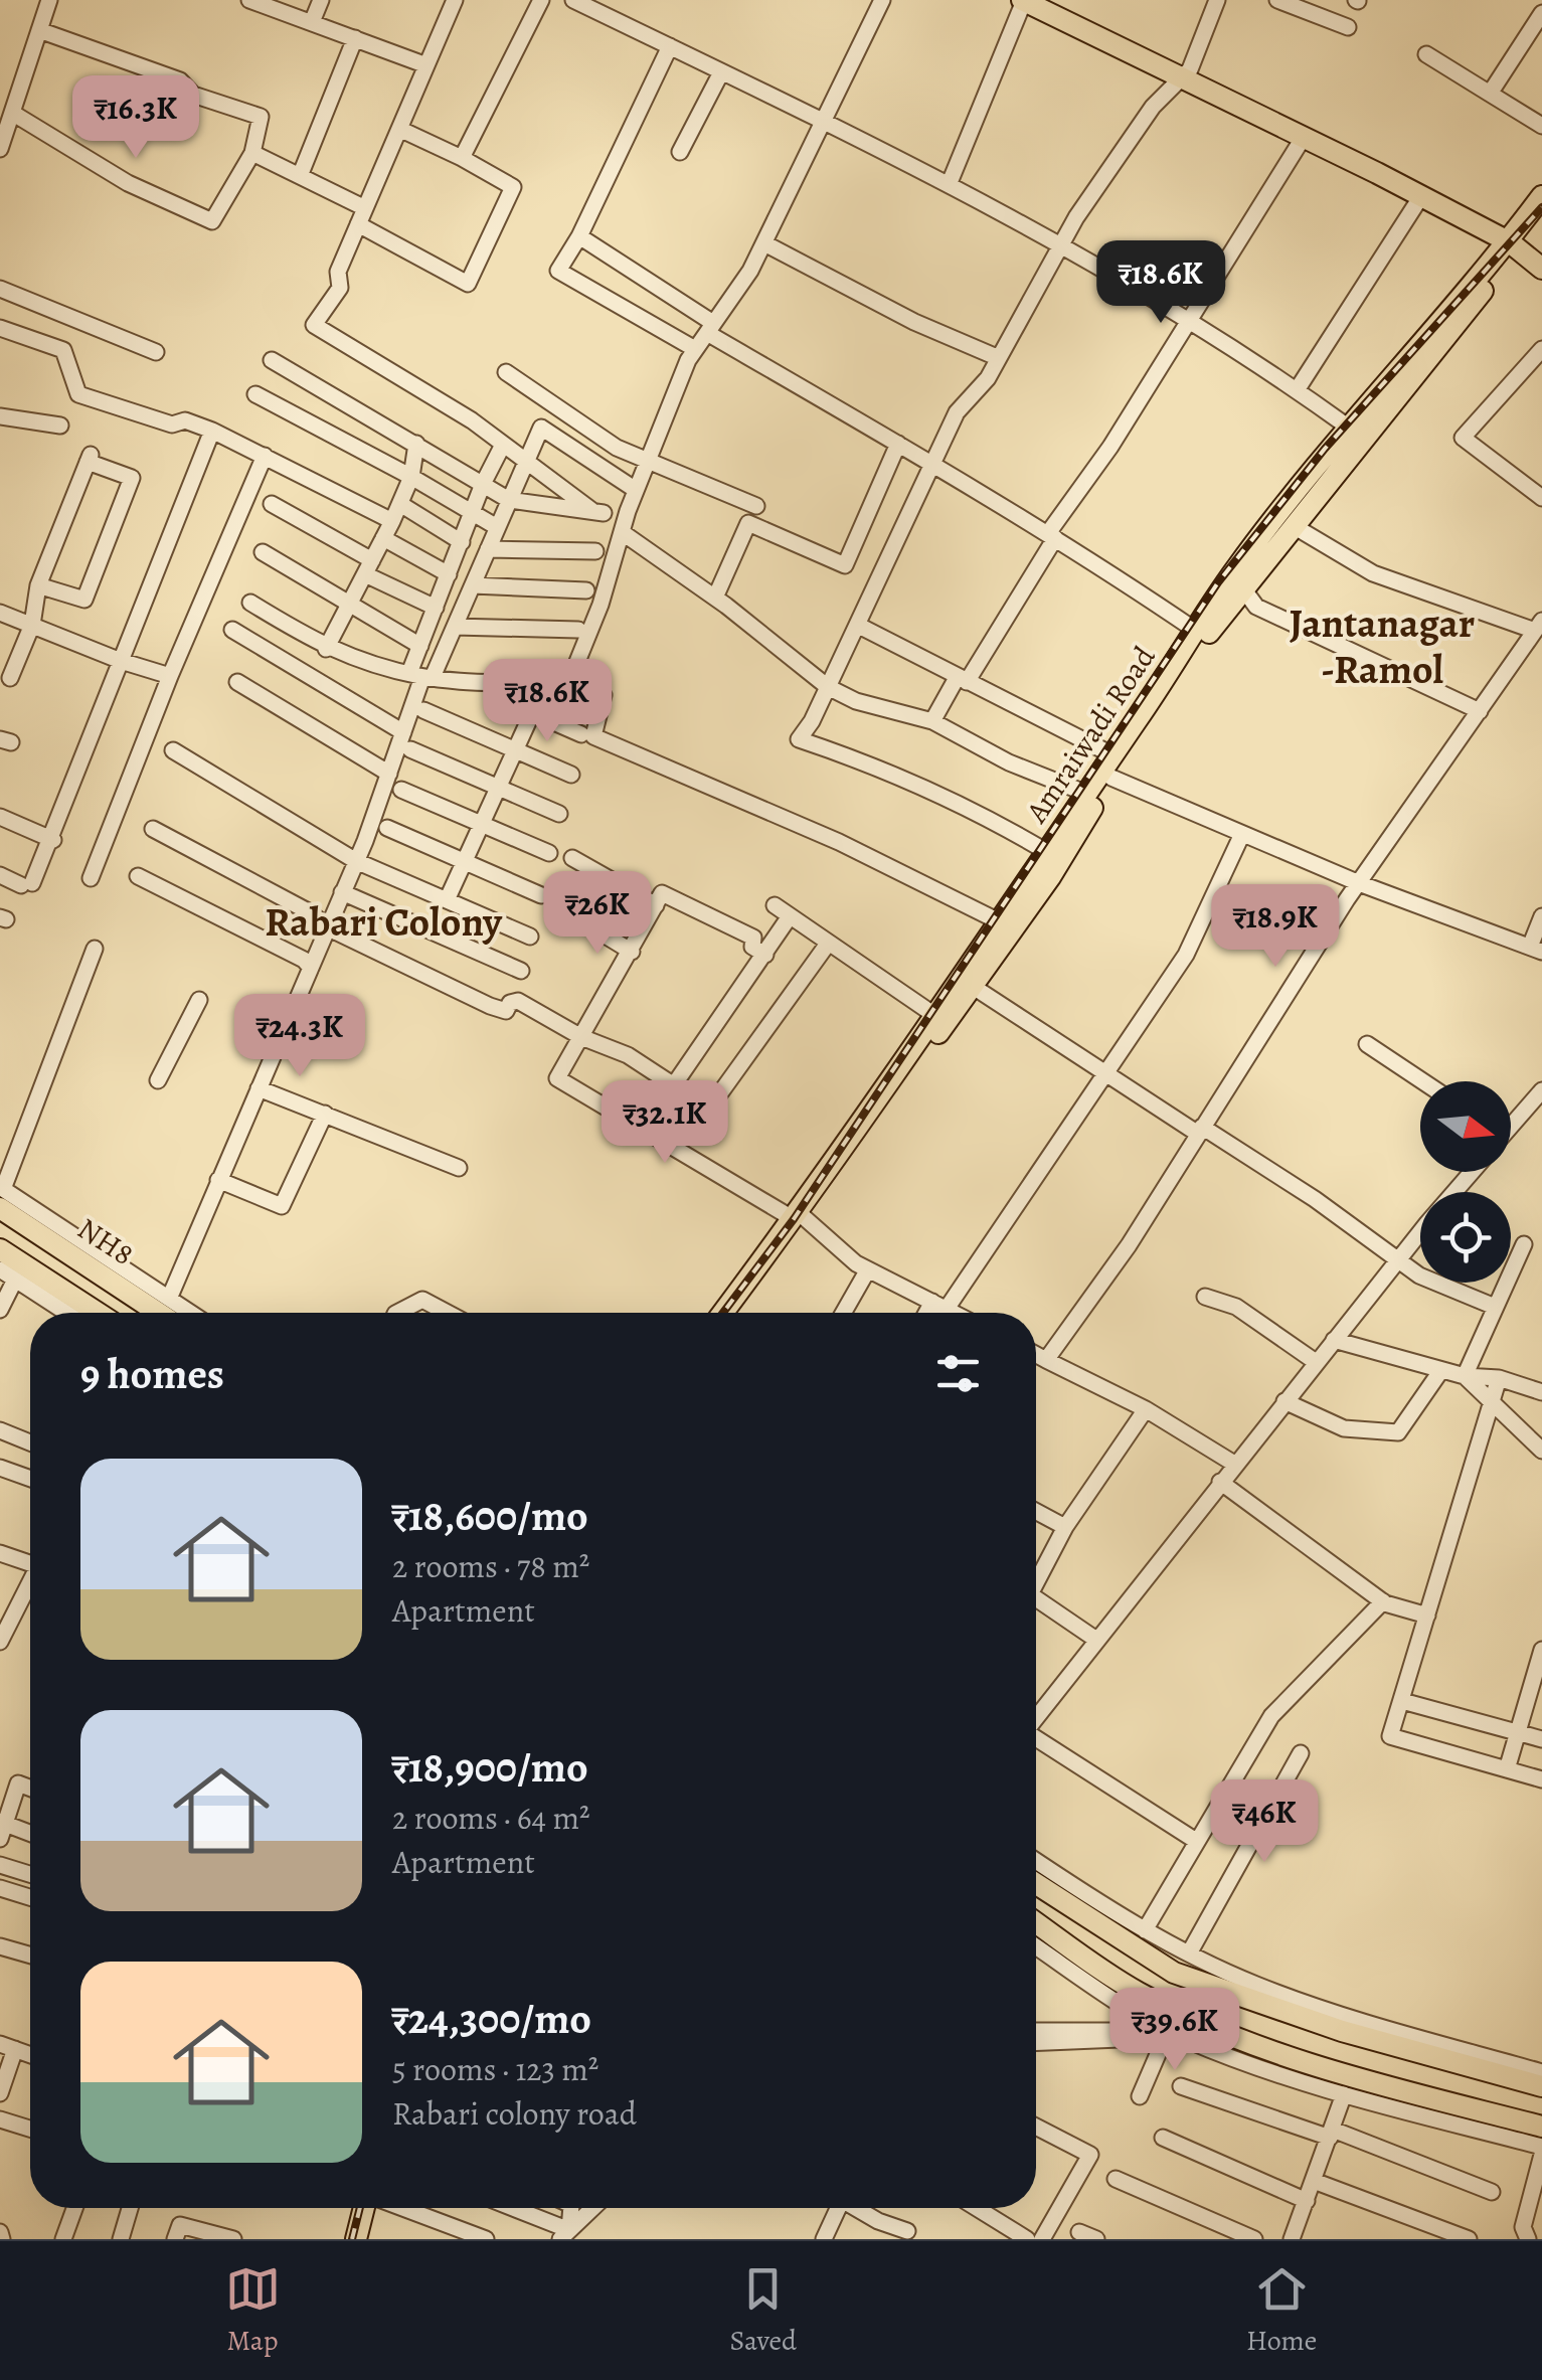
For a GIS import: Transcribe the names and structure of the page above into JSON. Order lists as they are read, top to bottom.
{
  "streets": {
    "main road": ["Amraiwadi Road", "NH8"]
  },
  "districts": ["Jantanagar -Ramol", "Rabari Colony"],
  "north": "right",
  "page": {
    "price": [
      "₹16.3K",
      "₹18.6K",
      "₹18.6K",
      "₹26K",
      "₹18.9K",
      "₹24.3K",
      "₹32.1K",
      "₹46K",
      "₹39.6K"
    ],
    "heading": "9 homes",
    "list": [
      {
        "name": "₹18,600/mo",
        "note": "2 rooms · 78 m² · Apartment"
      },
      {
        "name": "₹18,900/mo",
        "note": "2 rooms · 64 m² · Apartment"
      },
      {
        "name": "₹24,300/mo",
        "note": "5 rooms · 123 m² · Rabari colony road"
      }
    ],
    "tabs": ["Map", "Saved", "Home"]
  }
}
